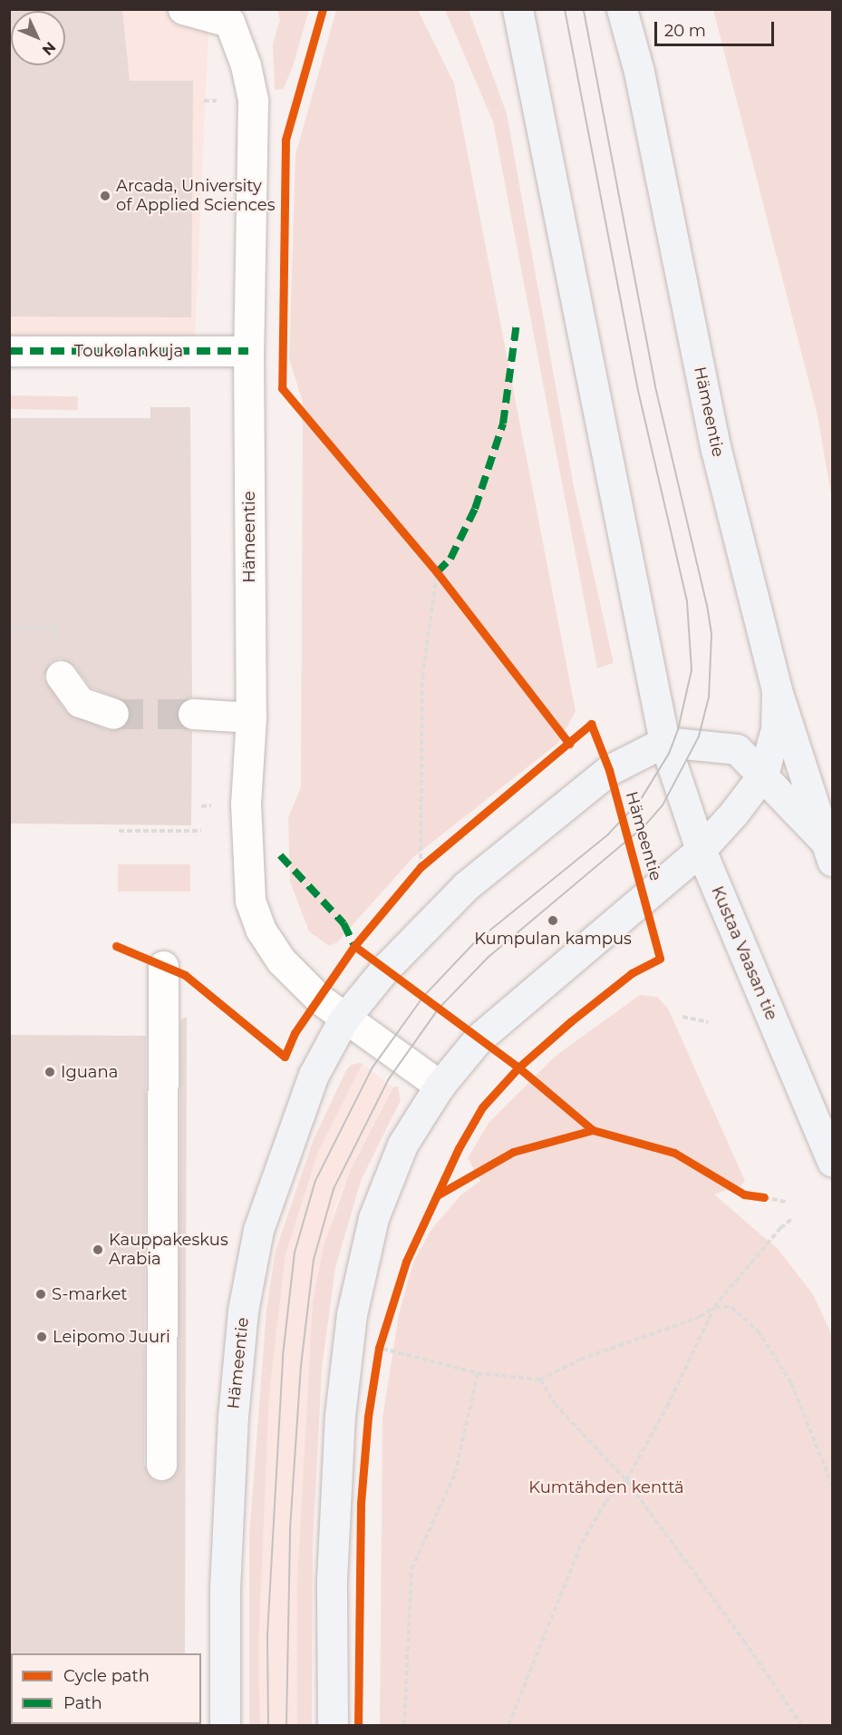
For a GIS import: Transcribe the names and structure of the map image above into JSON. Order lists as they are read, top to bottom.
{
  "streets": {
    "main road": ["Hämeentie", "Kustaa Vaasan tie"],
    "street": ["Toukolankuja"]
  },
  "crossings": [
    ["Toukolankuja", "Hämeentie"],
    ["Hämeentie", "Kustaa Vaasan tie"]
  ],
  "parks": ["Kumtähden kenttä"],
  "places": [
    "Arcada, University of Applied Sciences",
    "Kumpulan kampus",
    "Iguana",
    "Kauppakeskus Arabia",
    "S-market",
    "Leipomo Juuri"
  ],
  "legend": ["Cycle path", "Path"],
  "scale_bar": "20 m",
  "north": "bottom right"
}
